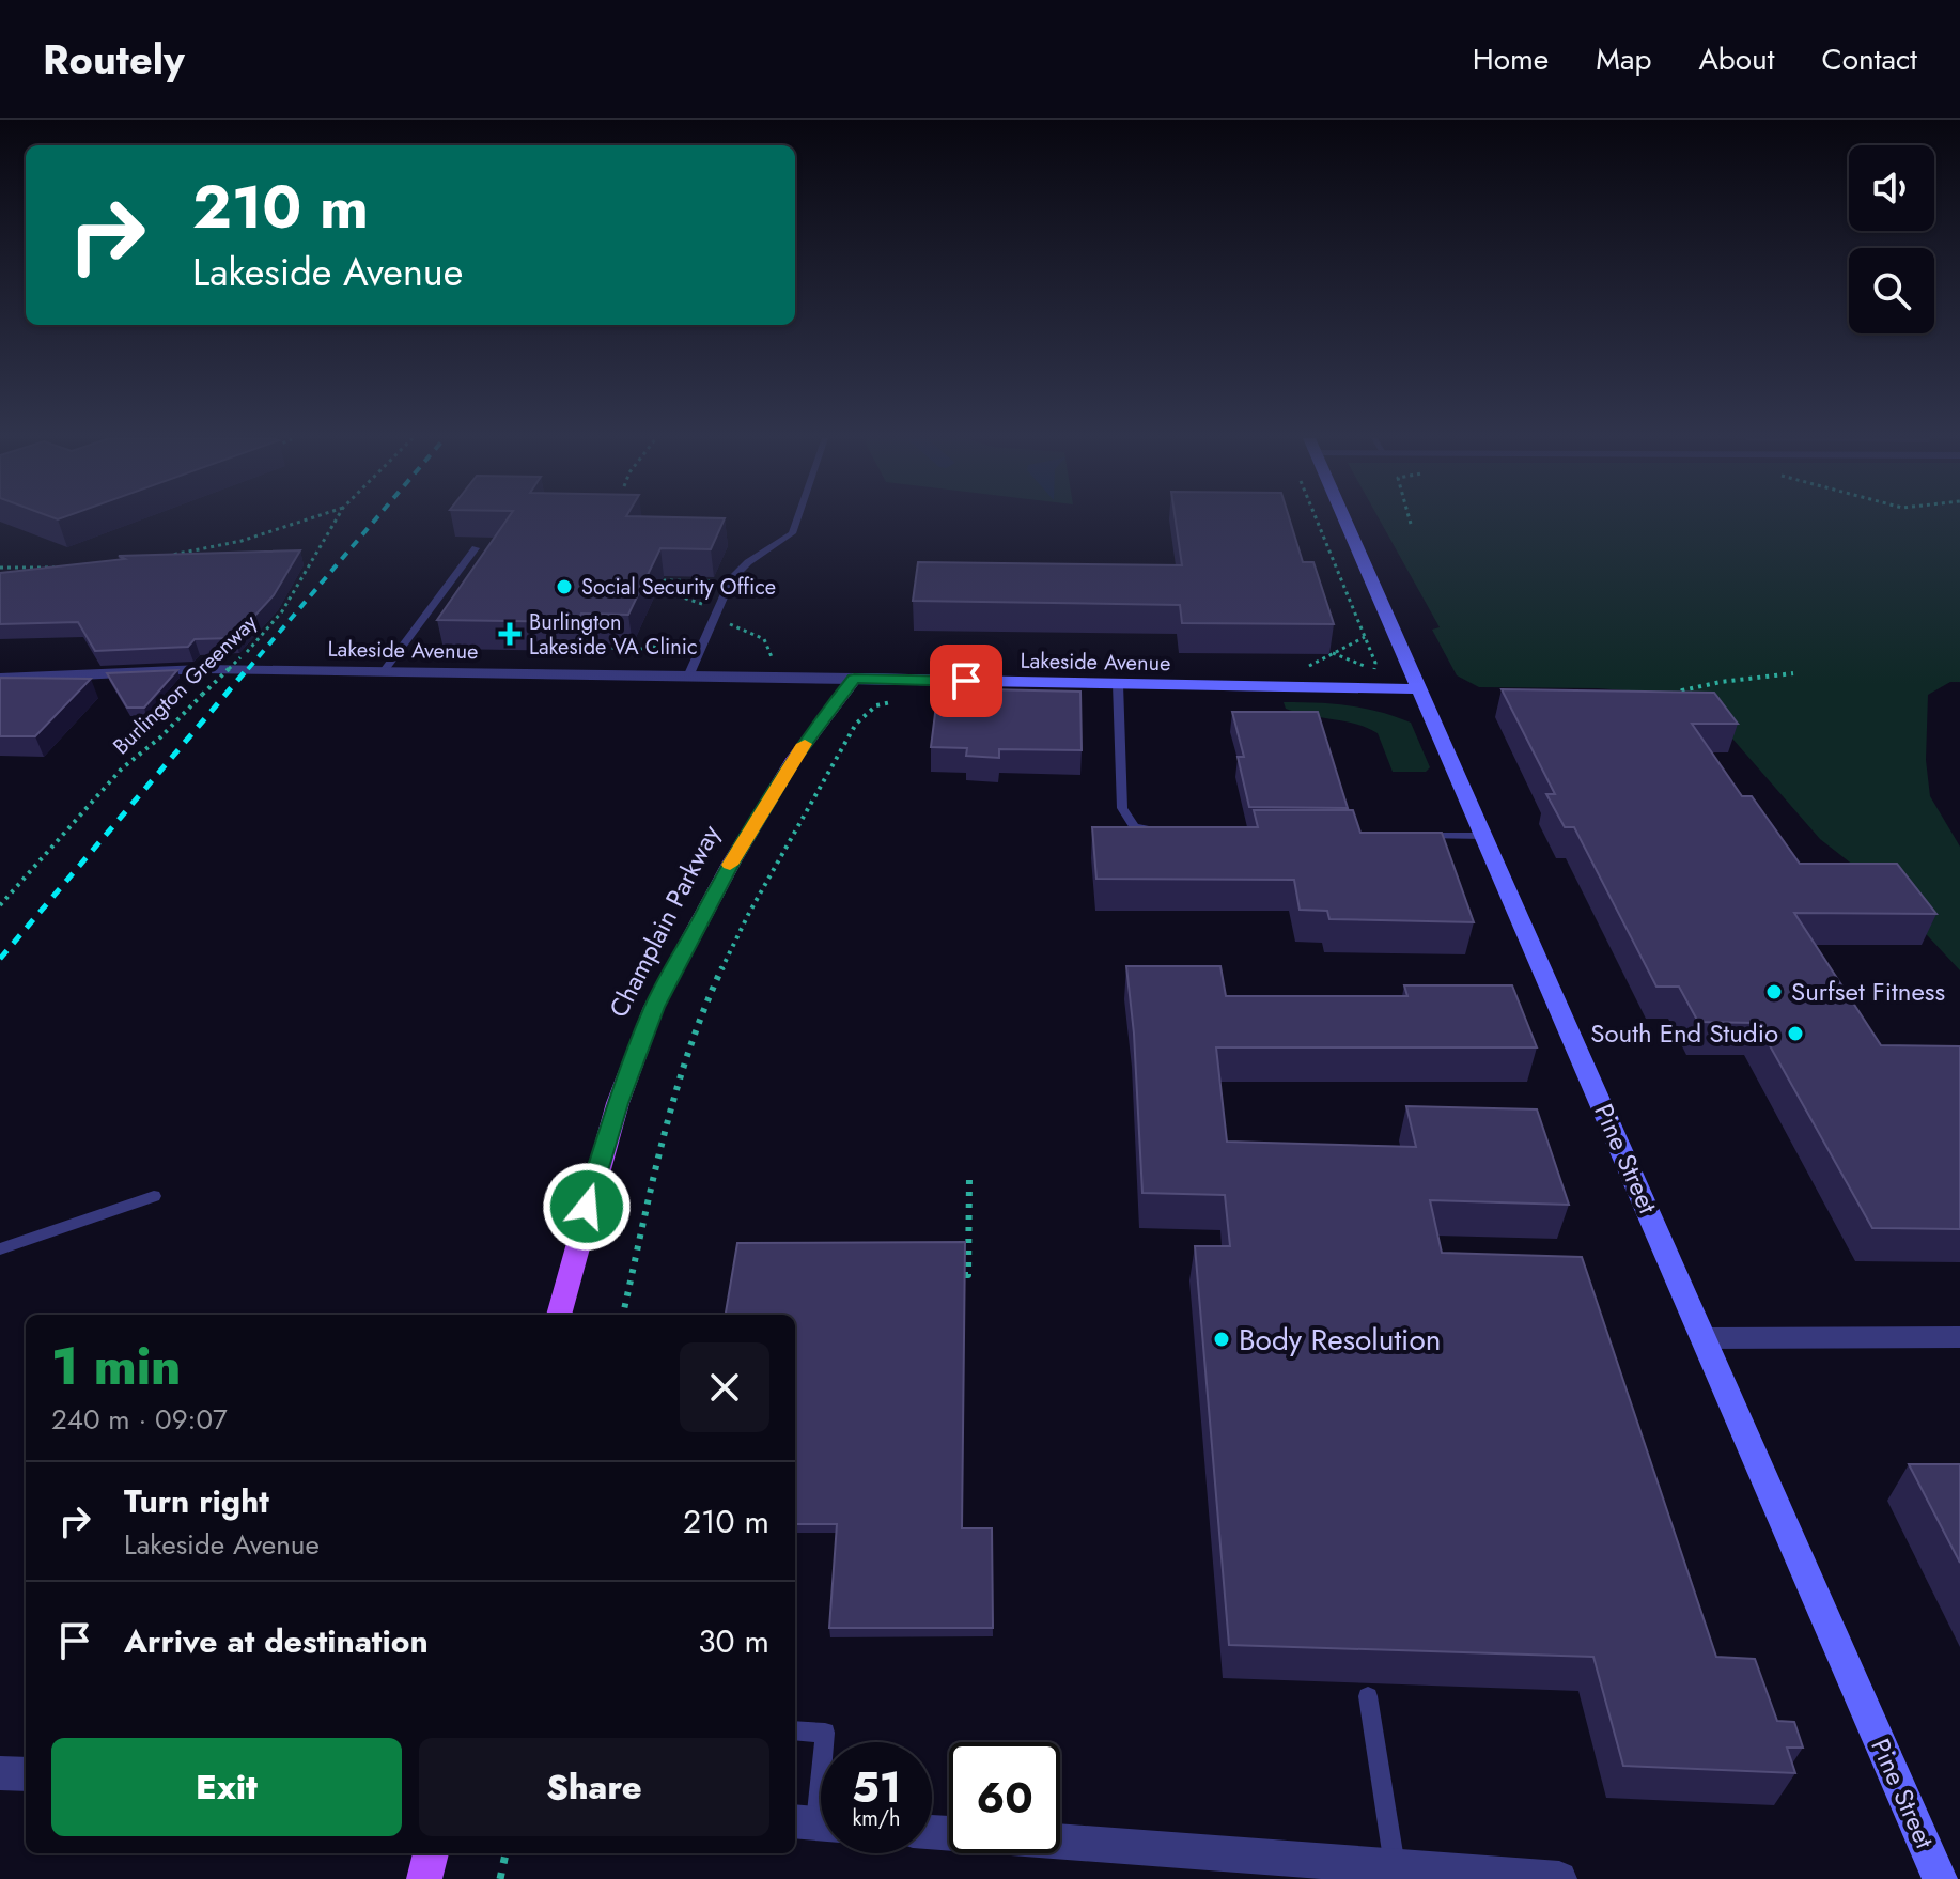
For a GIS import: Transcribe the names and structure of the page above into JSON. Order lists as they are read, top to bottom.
{
  "streets": {
    "main road": ["Lakeside Avenue", "Champlain Parkway", "Pine Street"],
    "path": ["Burlington Greenway"]
  },
  "crossings": [
    ["Lakeside Avenue", "Champlain Parkway"],
    ["Lakeside Avenue", "Pine Street"]
  ],
  "places": {
    "other": [
      "Social Security Office",
      "Surfset Fitness",
      "South End Studio",
      "Body Resolution"
    ],
    "health": ["Burlington Lakeside VA Clinic"]
  },
  "page": {
    "header": "Routely",
    "nav": [
      "Home",
      "Map",
      "About",
      "Contact"
    ],
    "turn": ["210 m", "Lakeside Avenue"],
    "heading": ["1 min", "240 m · 09:07"],
    "list": [
      {
        "name": "Turn right",
        "note": "Lakeside Avenue",
        "value": "210 m"
      },
      {
        "name": "Arrive at destination",
        "value": "30 m"
      }
    ],
    "buttons": ["Exit", "Share"],
    "speed": "51 km/h",
    "limit": "60"
  }
}
